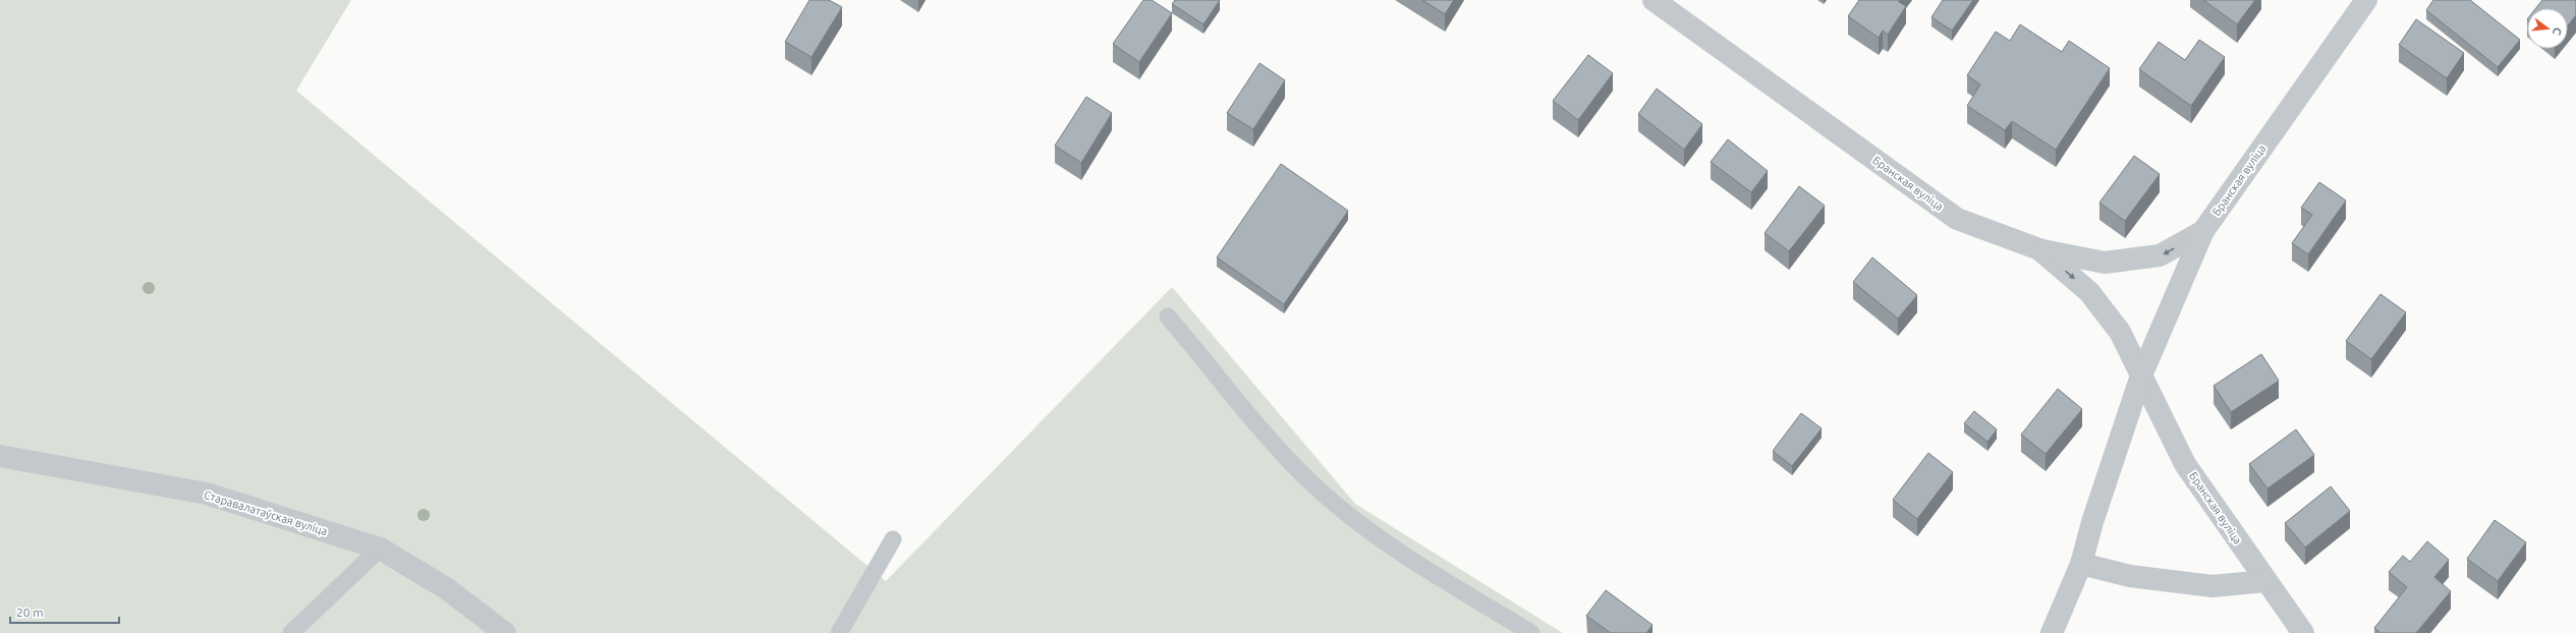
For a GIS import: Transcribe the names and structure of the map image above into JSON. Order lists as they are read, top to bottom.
{
  "streets": {
    "street": ["Бранская вуліца", "Старавалатаўская вуліца"]
  },
  "scale_bar": "20 m",
  "north": "right"
}
